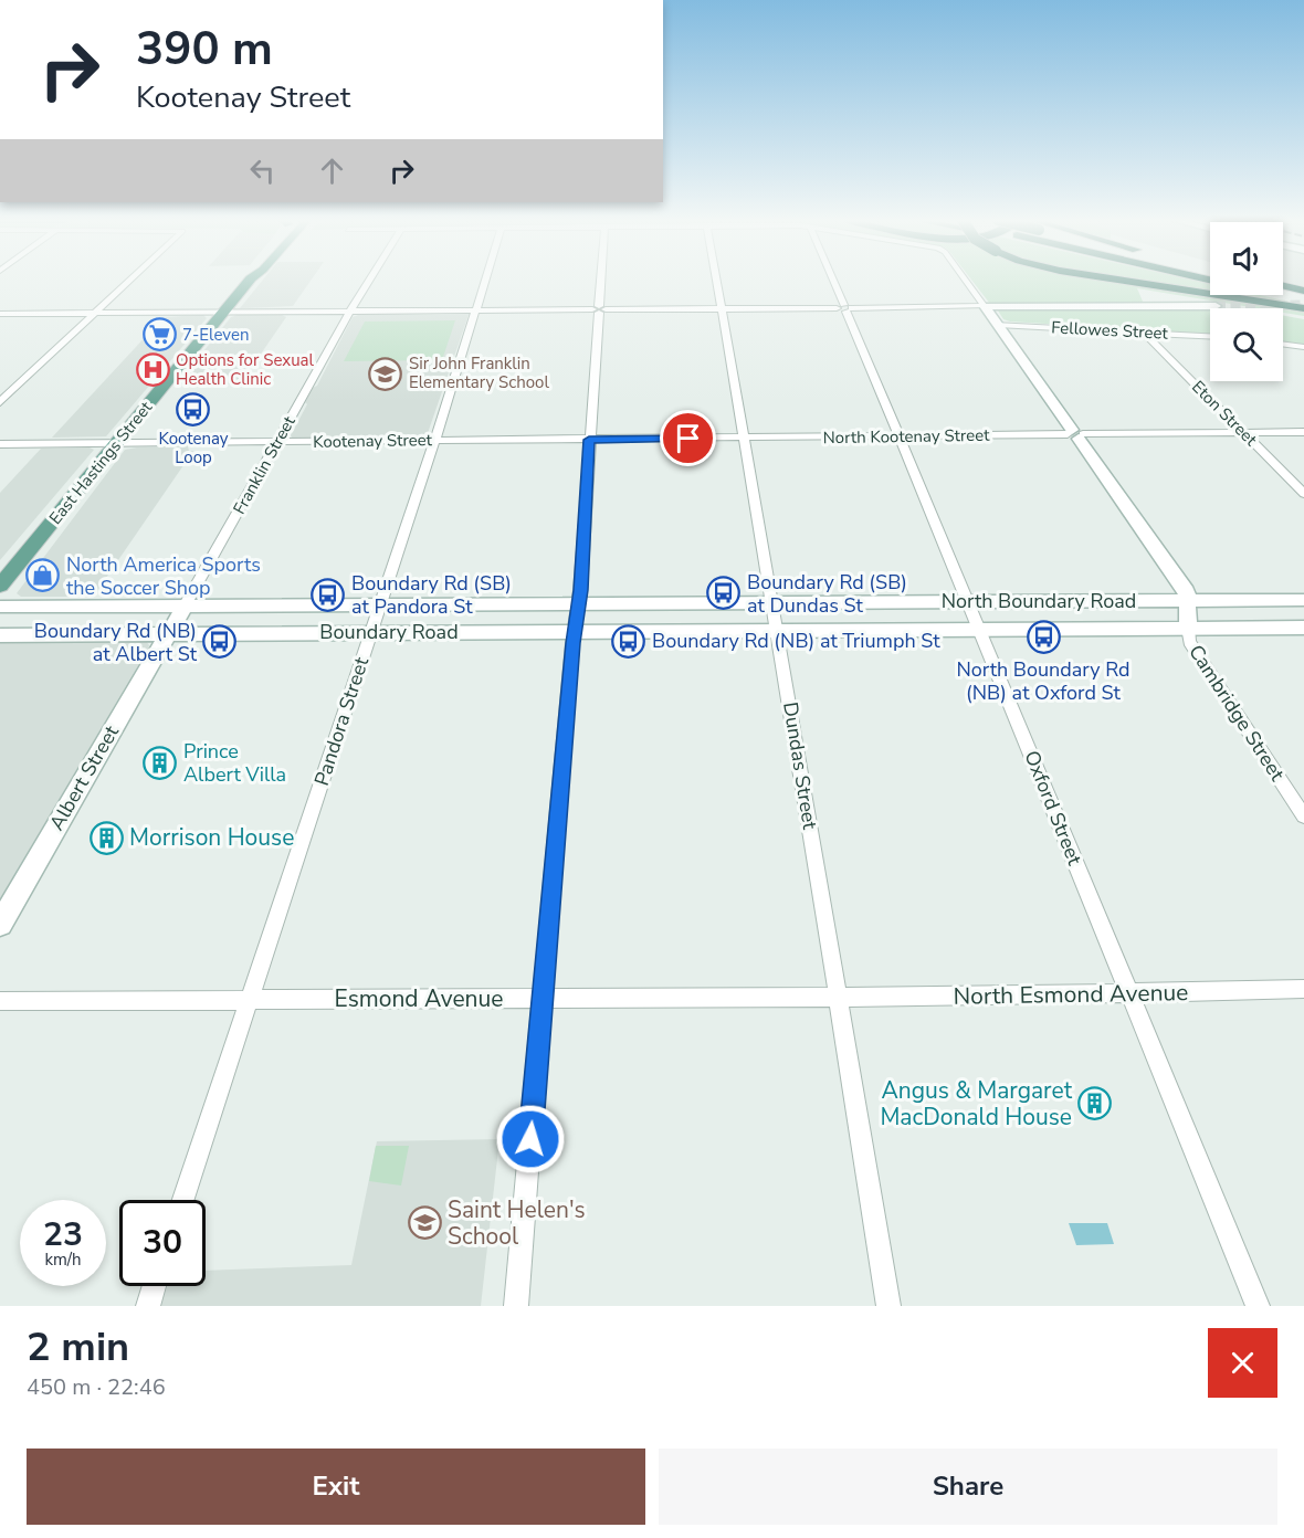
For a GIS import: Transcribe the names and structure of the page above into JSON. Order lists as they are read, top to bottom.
{
  "streets": {
    "main road": ["East Hastings Street"],
    "street": [
      "Fellowes Street",
      "Eton Street",
      "North Kootenay Street",
      "Kootenay Street",
      "Franklin Street",
      "North Boundary Road",
      "Boundary Road",
      "Cambridge Street",
      "Pandora Street",
      "Dundas Street",
      "Albert Street",
      "Oxford Street",
      "North Esmond Avenue",
      "Esmond Avenue"
    ]
  },
  "crossings": [
    ["Fellowes Street", "Eton Street"],
    ["Fellowes Street", "Cambridge Street"],
    ["Eton Street", "North Kootenay Street"],
    ["North Kootenay Street", "Kootenay Street"],
    ["North Kootenay Street", "Cambridge Street"],
    ["North Kootenay Street", "Dundas Street"],
    ["North Kootenay Street", "Oxford Street"],
    ["Kootenay Street", "East Hastings Street"],
    ["Kootenay Street", "Franklin Street"],
    ["Kootenay Street", "Pandora Street"],
    ["Kootenay Street", "Dundas Street"],
    ["Franklin Street", "Boundary Road"],
    ["Franklin Street", "Albert Street"],
    ["North Boundary Road", "Boundary Road"],
    ["North Boundary Road", "Cambridge Street"],
    ["North Boundary Road", "Dundas Street"],
    ["North Boundary Road", "Oxford Street"],
    ["Boundary Road", "Pandora Street"],
    ["Boundary Road", "Dundas Street"],
    ["Boundary Road", "Albert Street"],
    ["Pandora Street", "Esmond Avenue"],
    ["Dundas Street", "North Esmond Avenue"],
    ["Dundas Street", "Esmond Avenue"],
    ["Oxford Street", "North Esmond Avenue"],
    ["North Esmond Avenue", "Esmond Avenue"]
  ],
  "places": {
    "supermarket": ["7-Eleven"],
    "hospital": ["Options for Sexual Health Clinic"],
    "school or university": ["Sir John Franklin Elementary School", "Saint Helen's School"],
    "bus stop": [
      "Kootenay Loop",
      "Boundary Rd (SB) at Dundas St",
      "Boundary Rd (SB) at Pandora St",
      "North Boundary Rd (NB) at Oxford St",
      "Boundary Rd (NB) at Triumph St",
      "Boundary Rd (NB) at Albert St"
    ],
    "shop": ["North America Sports the Soccer Shop"],
    "building": ["Prince Albert Villa", "Morrison House", "Angus & Margaret MacDonald House"]
  },
  "page": {
    "turn": ["390 m", "Kootenay Street"],
    "speed": "23 km/h",
    "limit": "30",
    "heading": ["2 min", "450 m · 22:46"],
    "buttons": ["Exit", "Share"]
  }
}
